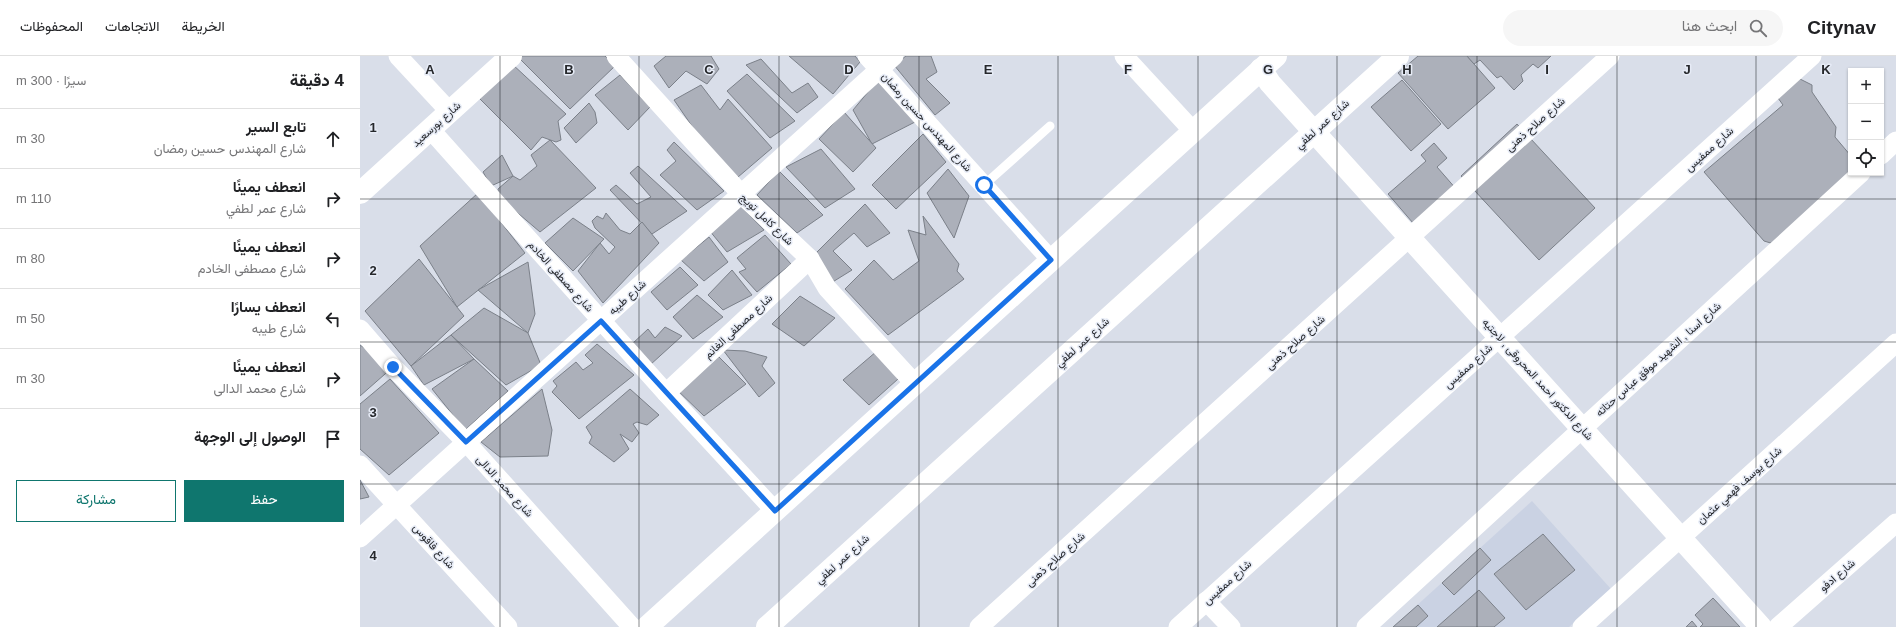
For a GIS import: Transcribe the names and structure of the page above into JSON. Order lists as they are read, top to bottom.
{
  "streets": {
    "street": [
      "شارع المهندس حسين رمضان",
      "شارع بورسعيد",
      "شارع عمر لطفي",
      "شارع صلاح ذهنى",
      "شارع ممفيس",
      "شارع كامل تويج",
      "شارع مصطفى الخادم",
      "شارع طيبه",
      "شارع مصطفى الغانم",
      "شارع اسنا , الشهيد موفق عباس حتاته",
      "شارع الدكتور احمد المحروقى , لاجتيه",
      "شارع يوسف فهمي عثمان",
      "شارع محمد الدالى",
      "شارع فاقوس",
      "شارع ادفو"
    ]
  },
  "crossings": [
    ["شارع المهندس حسين رمضان", "شارع طيبه"],
    ["شارع بورسعيد", "شارع مصطفى الخادم"],
    ["شارع عمر لطفي", "شارع الدكتور احمد المحروقى , لاجتيه"],
    ["شارع صلاح ذهنى", "شارع الدكتور احمد المحروقى , لاجتيه"],
    ["شارع ممفيس", "شارع الدكتور احمد المحروقى , لاجتيه"],
    ["شارع كامل تويج", "شارع طيبه"],
    ["شارع كامل تويج", "شارع مصطفى الغانم"],
    ["شارع مصطفى الخادم", "شارع طيبه"],
    ["شارع مصطفى الخادم", "شارع مصطفى الغانم"],
    ["شارع طيبه", "شارع محمد الدالى"],
    ["شارع طيبه", "شارع فاقوس"],
    ["شارع اسنا , الشهيد موفق عباس حتاته", "شارع الدكتور احمد المحروقى , لاجتيه"],
    ["شارع الدكتور احمد المحروقى , لاجتيه", "شارع يوسف فهمي عثمان"]
  ],
  "page": {
    "header": "Citynav",
    "search": "ابحث هنا",
    "nav": ["الخريطة", "الاتجاهات", "المحفوظات"],
    "heading": ["4 دقيقة", "سيرًا · 300 m"],
    "map_buttons": ["+", "−"],
    "list": [
      ["تابع السير", "شارع المهندس حسين رمضان", "30 m"],
      ["انعطف يمينًا", "شارع عمر لطفي", "110 m"],
      ["انعطف يمينًا", "شارع مصطفى الخادم", "80 m"],
      ["انعطف يسارًا", "شارع طيبه", "50 m"],
      ["انعطف يمينًا", "شارع محمد الدالى", "30 m"],
      "الوصول إلى الوجهة"
    ],
    "buttons": ["حفظ", "مشاركة"]
  },
  "grid": {
    "columns": [
      "A",
      "B",
      "C",
      "D",
      "E",
      "F",
      "G",
      "H",
      "I",
      "J",
      "K"
    ],
    "rows": [
      "1",
      "2",
      "3",
      "4"
    ]
  }
}
